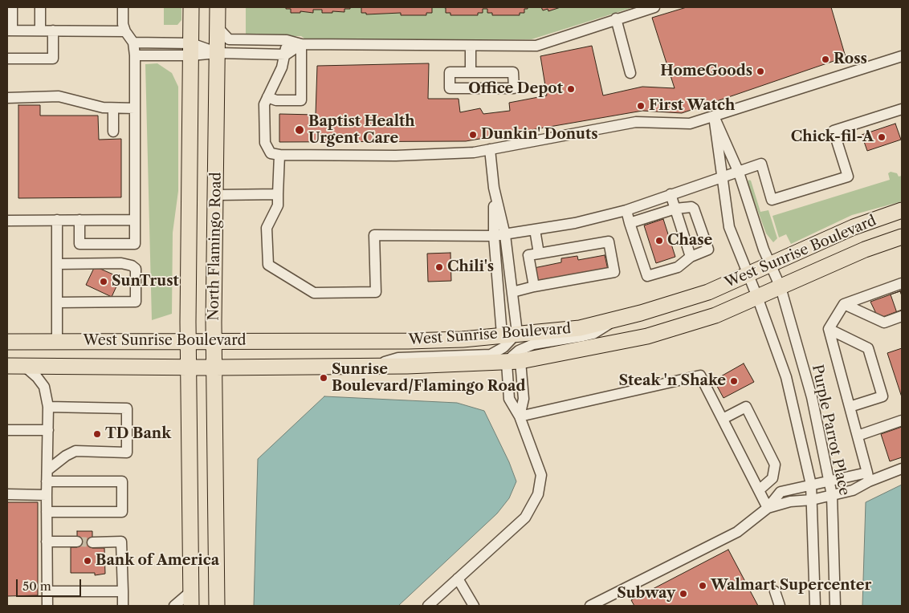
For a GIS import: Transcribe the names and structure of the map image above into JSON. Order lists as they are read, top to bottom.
{
  "streets": {
    "highway": ["North Flamingo Road", "West Sunrise Boulevard"],
    "street": ["Purple Parrot Place"]
  },
  "crossings": [
    ["North Flamingo Road", "West Sunrise Boulevard"],
    ["West Sunrise Boulevard", "Purple Parrot Place"]
  ],
  "places": [
    "Ross",
    "HomeGoods",
    "Office Depot",
    "First Watch",
    "Baptist Health Urgent Care",
    "Dunkin' Donuts",
    "Chick-fil-A",
    "Chase",
    "Chili's",
    "SunTrust",
    "Sunrise Boulevard/Flamingo Road",
    "Steak 'n Shake",
    "TD Bank",
    "Bank of America",
    "Walmart Supercenter",
    "Subway"
  ],
  "scale_bar": "50 m"
}
